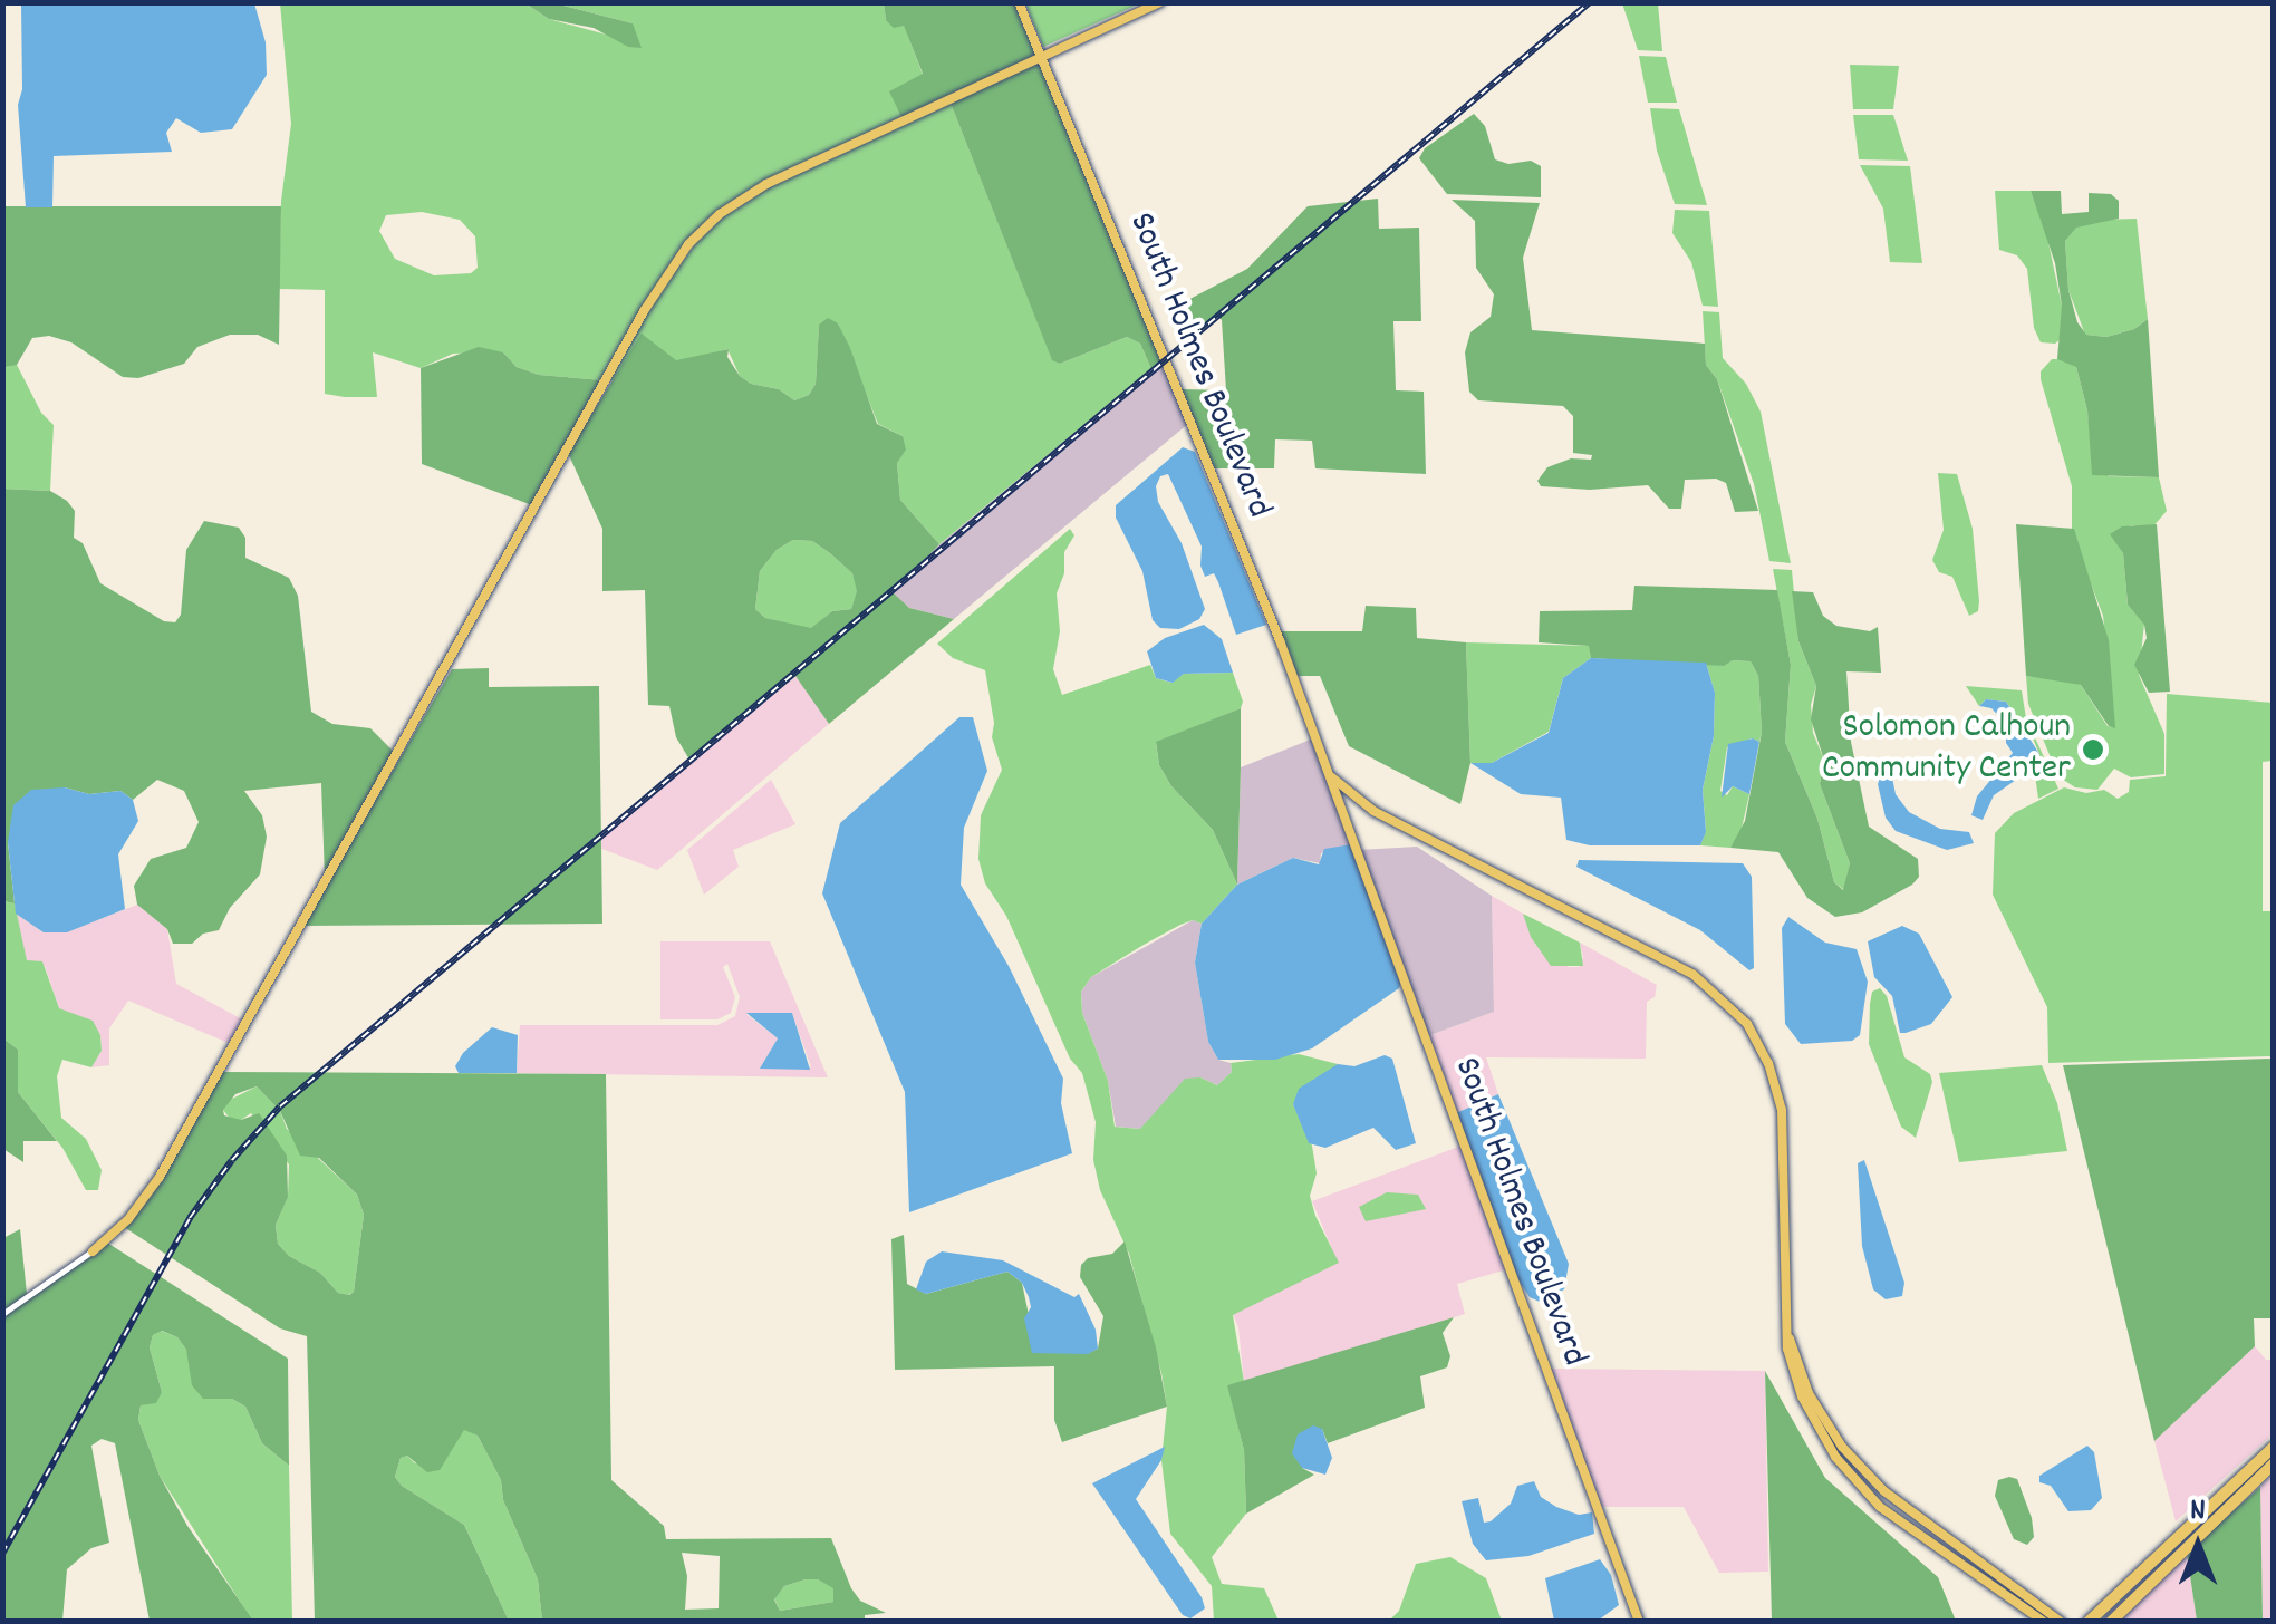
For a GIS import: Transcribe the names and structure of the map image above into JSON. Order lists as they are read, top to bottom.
{
  "streets": {
    "main road": ["South Holmes Boulevard"]
  },
  "places": ["Solomon Calhoun Community Center"],
  "north": "top"
}
